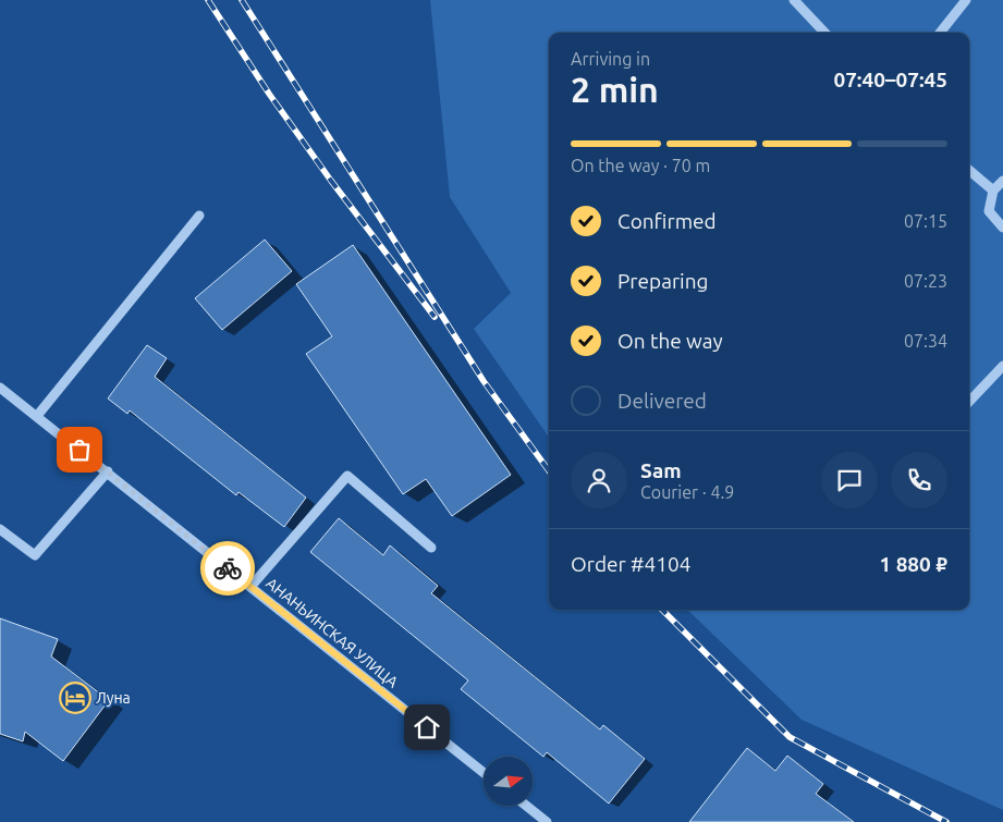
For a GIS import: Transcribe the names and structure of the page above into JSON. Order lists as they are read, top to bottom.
{
  "streets": {
    "street": ["АНАНЬИНСКАЯ УЛИЦА"]
  },
  "places": {
    "hotel": ["Луна"]
  },
  "north": "right",
  "page": {
    "heading": ["2 min", "Arriving in", "07:40–07:45"],
    "panel": [
      "Sam",
      "Courier · 4.9",
      "Order #4104",
      "1 880 ₽"
    ],
    "bar": "On the way · 70 m",
    "list": [
      ["Confirmed", "07:15"],
      ["Preparing", "07:23"],
      ["On the way", "07:34"],
      "Delivered"
    ]
  }
}
